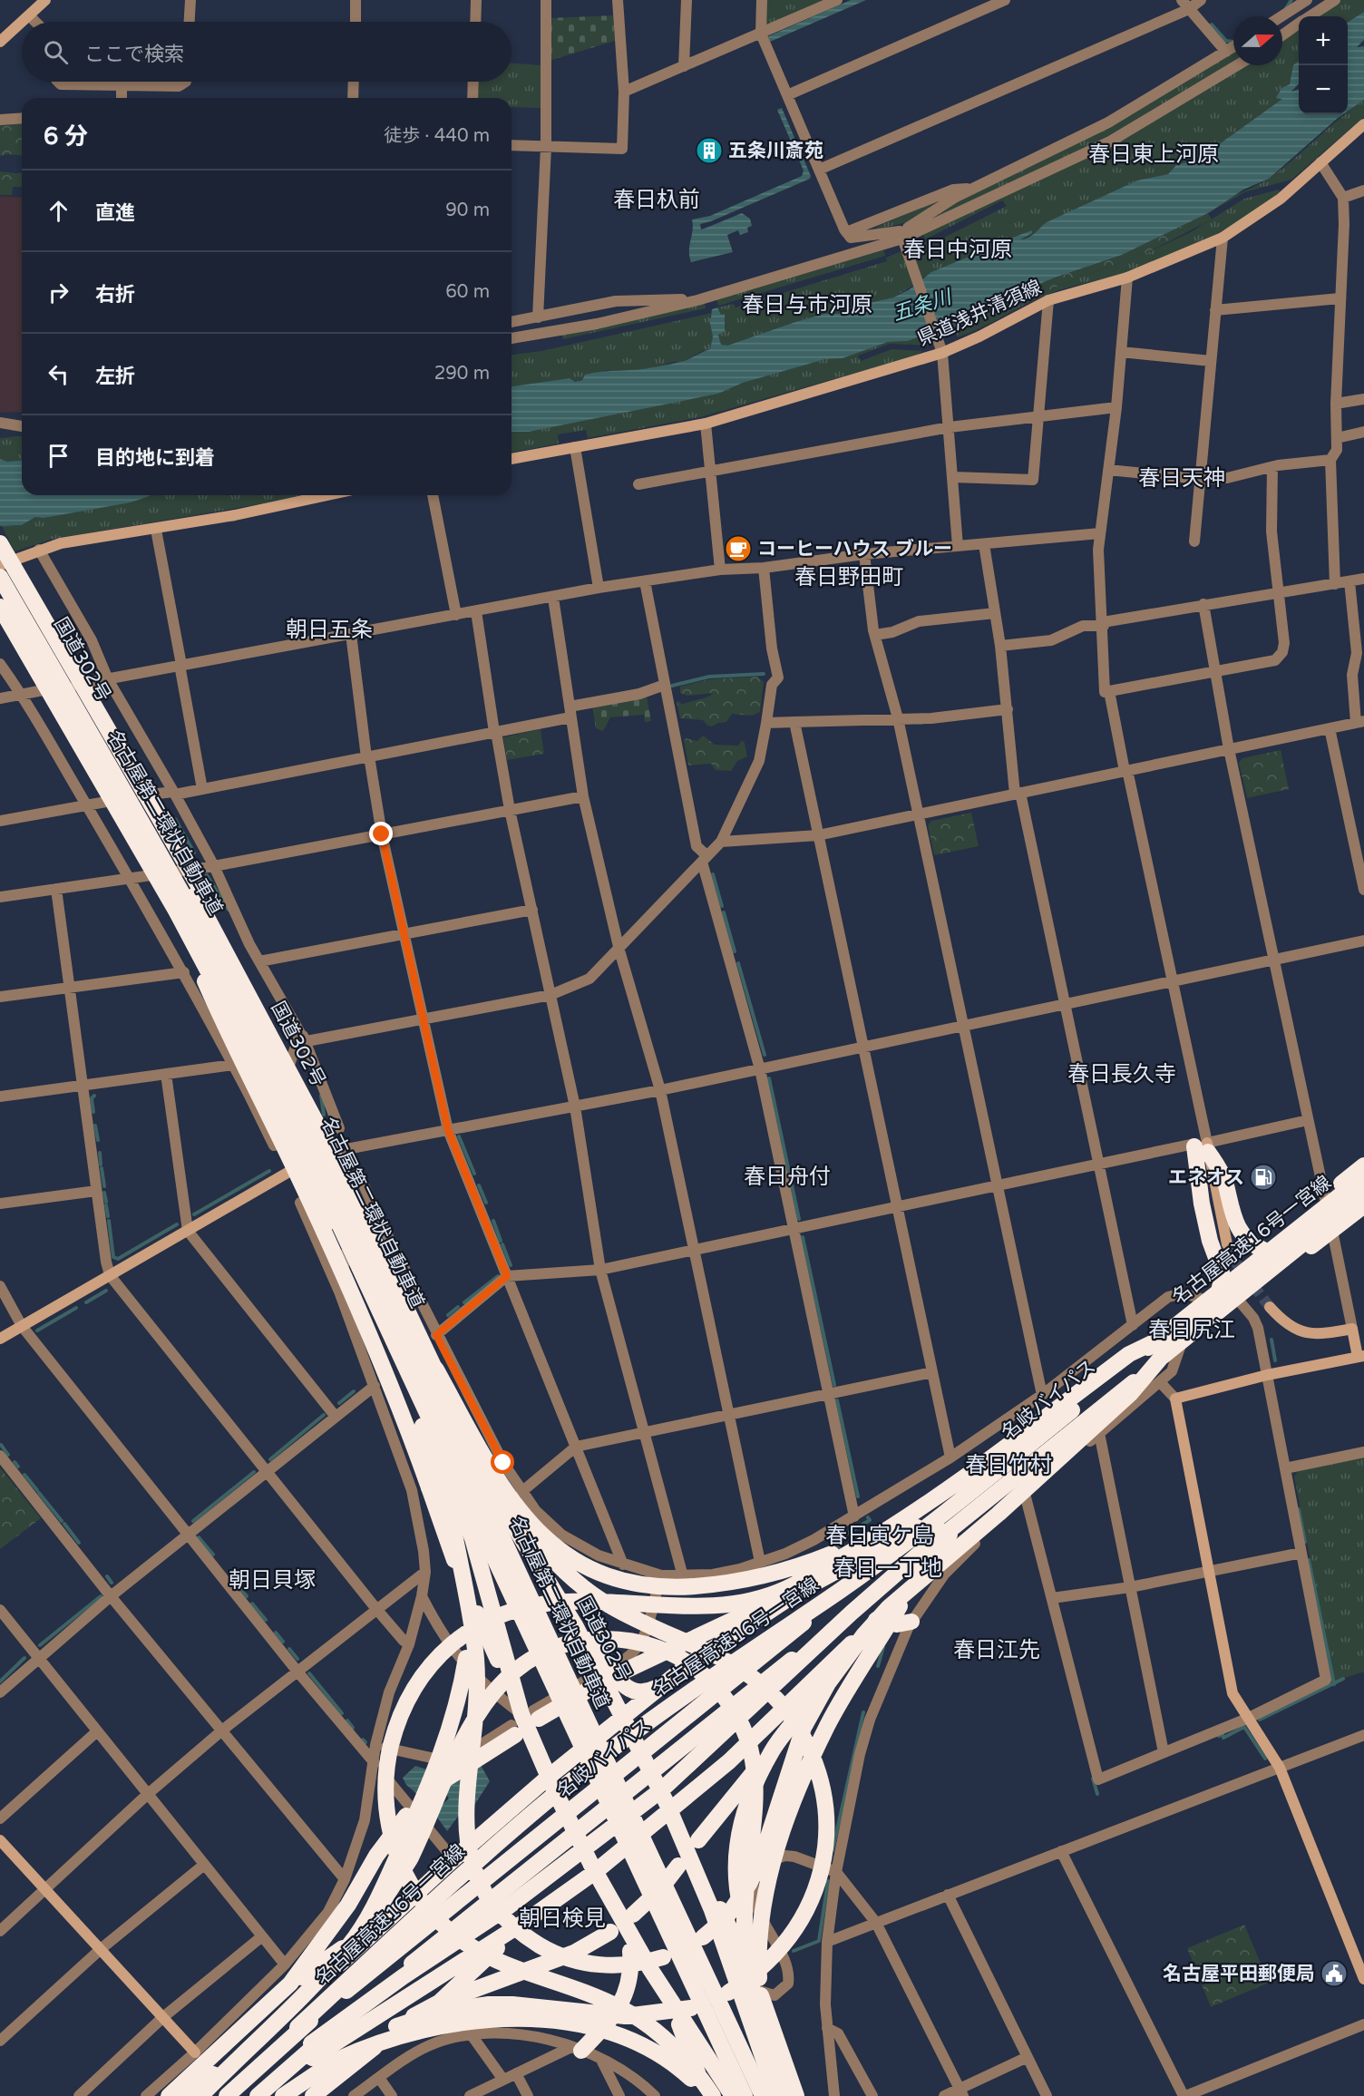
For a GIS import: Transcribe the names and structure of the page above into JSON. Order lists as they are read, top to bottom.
{
  "streets": {
    "highway": [
      "国道302号",
      "名古屋第二環状自動車道",
      "名古屋高速16号一宮線",
      "名岐バイパス"
    ],
    "street": ["県道浅井清須線"]
  },
  "districts": [
    "春日東上河原",
    "春日杁前",
    "春日中河原",
    "春日与市河原",
    "春日天神",
    "春日野田町",
    "朝日五条",
    "春日長久寺",
    "春日舟付",
    "春日尻江",
    "春日竹村",
    "春日寅ケ島",
    "春日一丁地",
    "朝日貝塚",
    "春日江先",
    "朝日検見"
  ],
  "water": ["五条川"],
  "places": {
    "building": ["五条川斎苑"],
    "cafe": ["コーヒーハウス ブルー"],
    "fuel station": ["エネオス"],
    "public building": ["名古屋平田郵便局"]
  },
  "north": "right",
  "page": {
    "map_buttons": ["+", "−"],
    "search": "ここで検索",
    "heading": ["6 分", "徒歩 · 440 m"],
    "list": [
      ["直進", "90 m"],
      ["右折", "60 m"],
      ["左折", "290 m"],
      "目的地に到着"
    ]
  }
}
